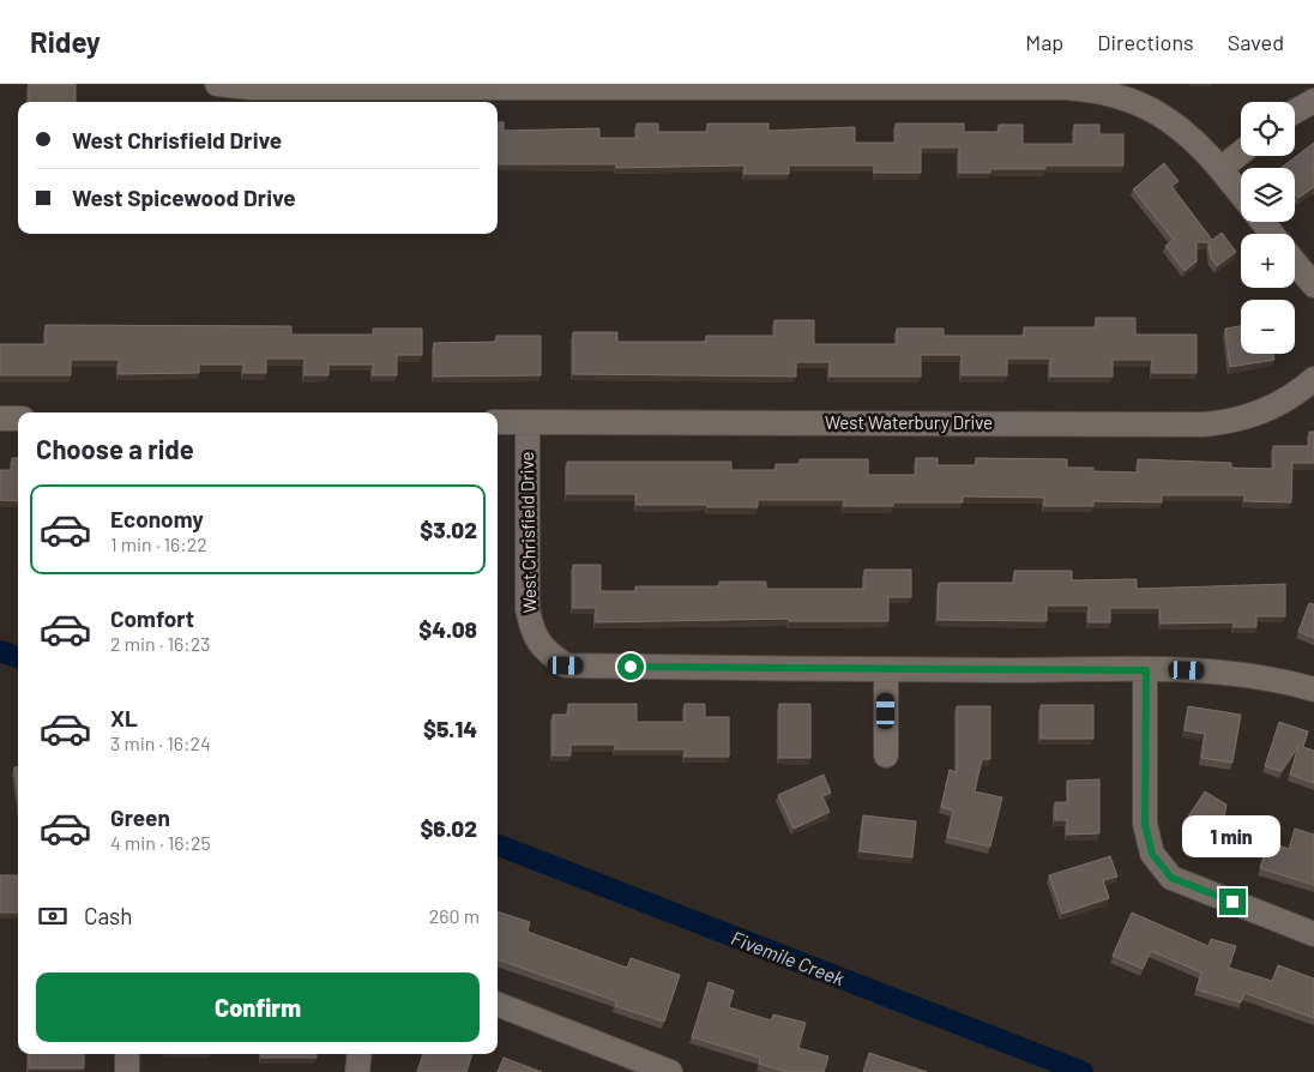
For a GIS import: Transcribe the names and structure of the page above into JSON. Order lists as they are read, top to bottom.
{
  "streets": {
    "street": ["West Waterbury Drive", "West Chrisfield Drive"]
  },
  "crossings": [
    ["West Waterbury Drive", "West Chrisfield Drive"]
  ],
  "water": ["Fivemile Creek"],
  "page": {
    "header": "Ridey",
    "nav": ["Map", "Directions", "Saved"],
    "map_buttons": ["+", "−"],
    "banner": ["West Chrisfield Drive", "West Spicewood Drive"],
    "heading": "Choose a ride",
    "list": [
      {
        "name": "Economy",
        "note": "1 min · 16:22",
        "value": "$3.02"
      },
      {
        "name": "Comfort",
        "note": "2 min · 16:23",
        "value": "$4.08"
      },
      {
        "name": "XL",
        "note": "3 min · 16:24",
        "value": "$5.14"
      },
      {
        "name": "Green",
        "note": "4 min · 16:25",
        "value": "$6.02"
      }
    ],
    "bubble": "1 min",
    "pay": ["Cash", "260 m"],
    "buttons": "Confirm"
  }
}
